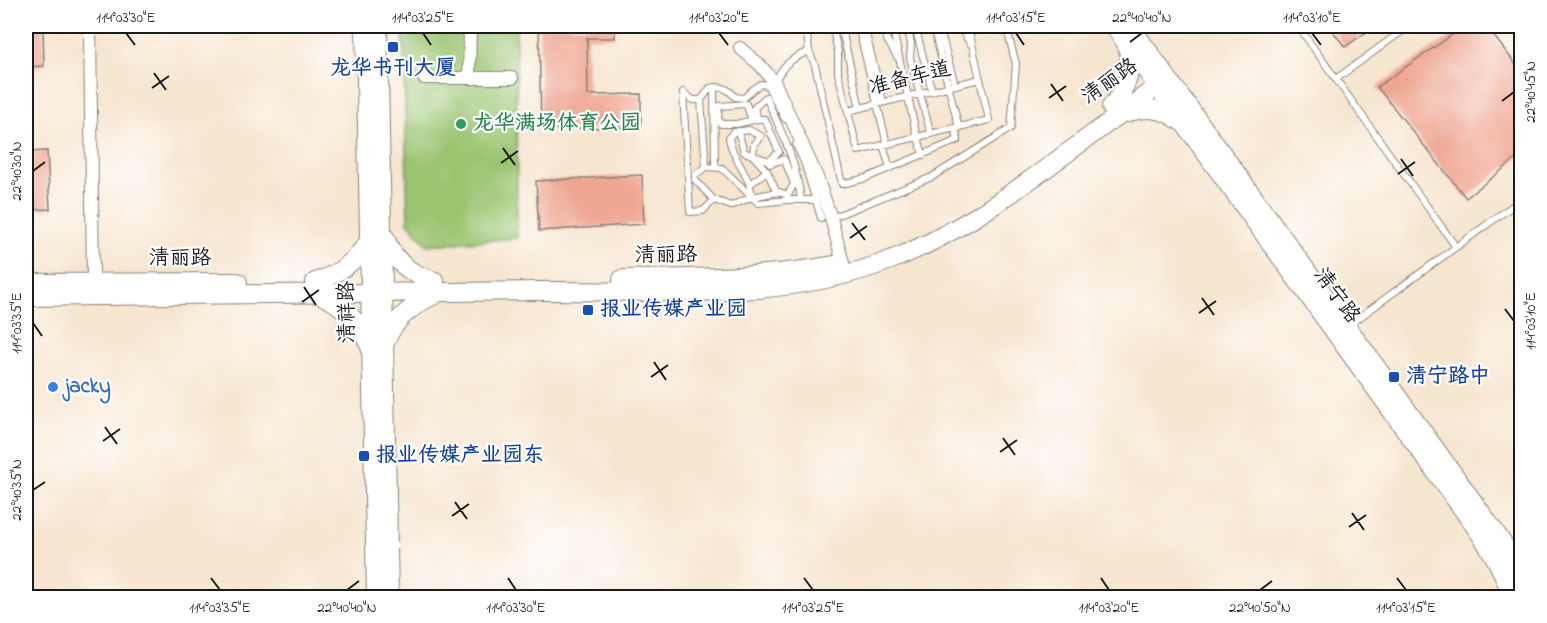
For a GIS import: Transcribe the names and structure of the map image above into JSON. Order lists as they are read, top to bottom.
{
  "streets": {
    "street": ["清丽路", "清宁路", "清祥路"],
    "lane": ["准备车道"]
  },
  "crossings": [
    ["清丽路", "清宁路"],
    ["清丽路", "清祥路"]
  ],
  "places": {
    "transit": [
      "龙华书刊大厦",
      "报业传媒产业园",
      "清宁路中",
      "报业传媒产业园东"
    ],
    "other": ["龙华满场体育公园", "jacky"]
  },
  "coordinates": [
    "114°03'30\"E",
    "114°03'25\"E",
    "114°03'20\"E",
    "114°03'15\"E",
    "22°40'40\"N",
    "114°03'10\"E",
    "22°40'45\"N",
    "22°40'30\"N",
    "114°03'35\"E",
    "22°40'35\"N",
    "22°40'50\"N"
  ]
}
